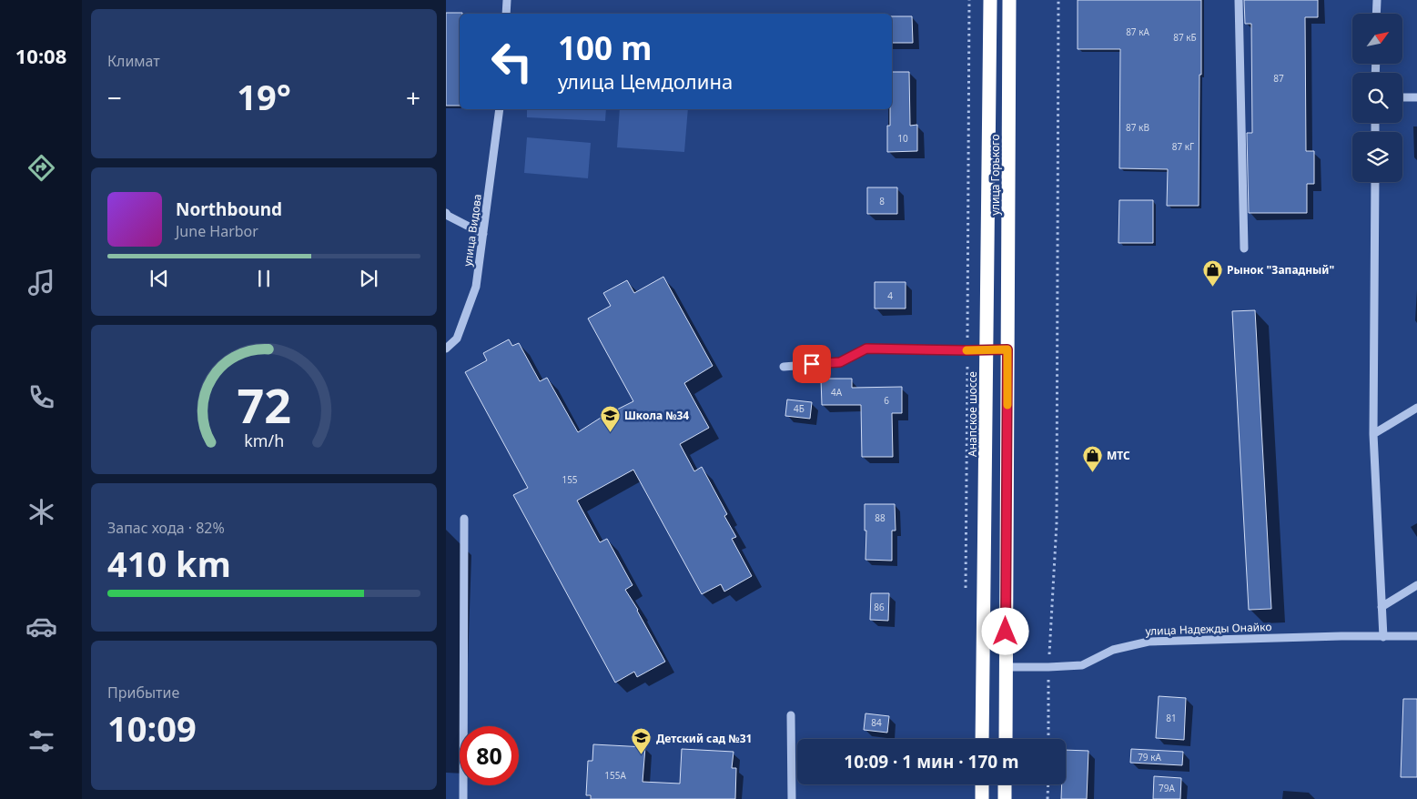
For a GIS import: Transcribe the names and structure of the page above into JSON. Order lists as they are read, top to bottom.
{
  "streets": {
    "highway": ["улица Горького", "Анапское шоссе"],
    "street": ["улица Видова", "улица Надежды Онайко"]
  },
  "places": {
    "shop": ["Рынок \"Западный\"", "МТС"],
    "school or university": ["Школа №34", "Детский сад №31"]
  },
  "house_numbers": [
    "87 кА",
    "87 кБ",
    "87",
    "87 кВ",
    "10",
    "87 кГ",
    "8",
    "4",
    "4А",
    "6",
    "4Б",
    "155",
    "88",
    "86",
    "81",
    "84",
    "79 кА",
    "155А",
    "79А"
  ],
  "north": "top right",
  "page": {
    "tabs": "10:08",
    "tile": [
      "Климат",
      ["Запас хода · 82%", "410 km"],
      ["Прибытие", "10:09"]
    ],
    "turn": ["100 m", "улица Цемдолина"],
    "heat": ["−", "19°", "+"],
    "song": ["Northbound", "June Harbor"],
    "limit": "80",
    "trip": "10:09 · 1 мин · 170 m",
    "gauge": ["72", "km/h"]
  }
}
